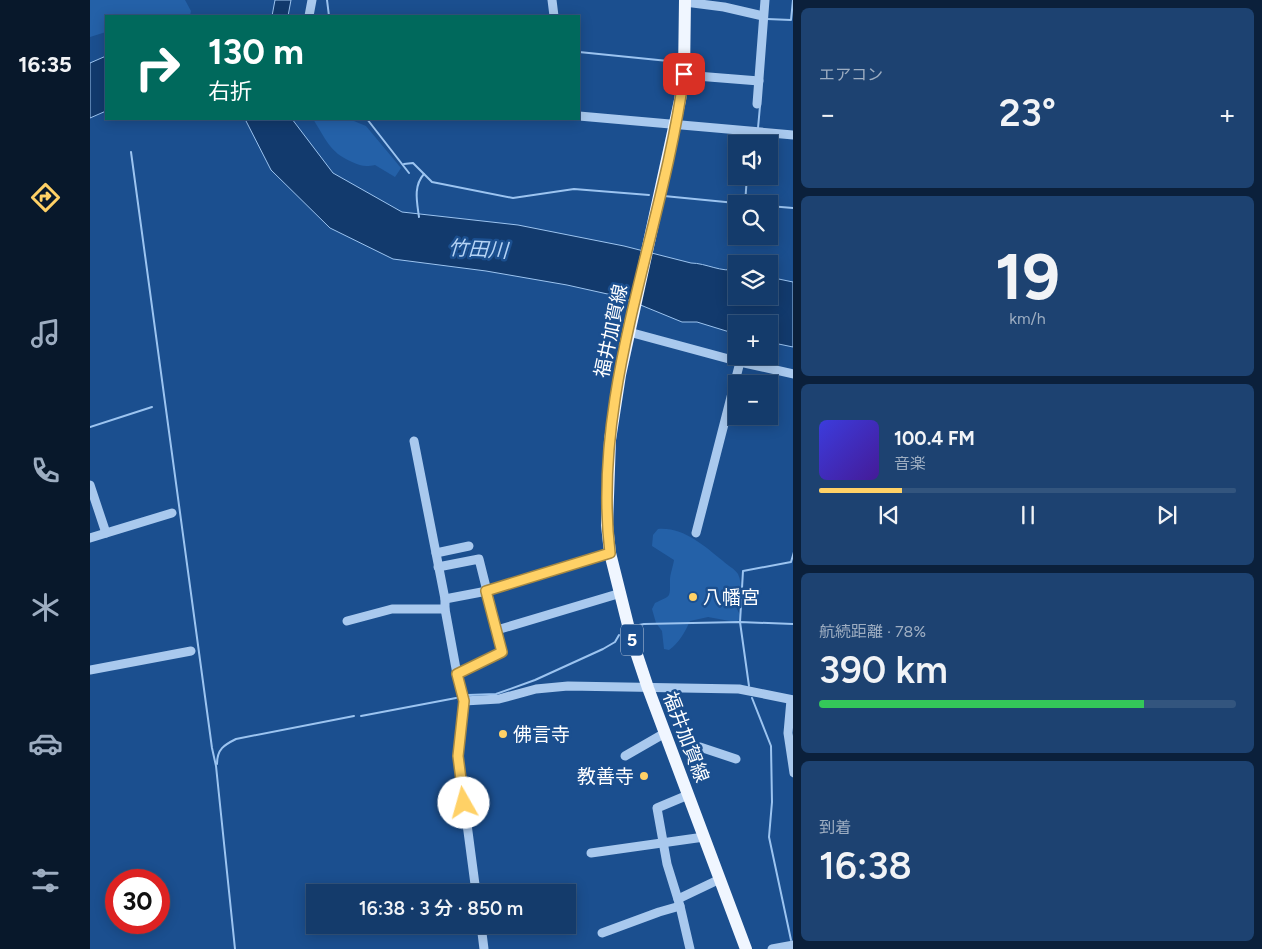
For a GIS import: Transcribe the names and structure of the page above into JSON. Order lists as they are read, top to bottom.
{
  "streets": {
    "main road": ["福井加賀線", "5"]
  },
  "water": ["竹田川"],
  "places": ["八幡宮", "佛言寺", "教善寺"],
  "page": {
    "tabs": "16:35",
    "tile": [
      "エアコン",
      ["19", "km/h"],
      ["航続距離 · 78%", "390 km"],
      ["到着", "16:38"]
    ],
    "turn": ["130 m", "右折"],
    "heat": ["−", "23°", "+"],
    "map_buttons": ["+", "−"],
    "song": ["100.4 FM", "音楽"],
    "limit": "30",
    "trip": "16:38 · 3 分 · 850 m"
  }
}
